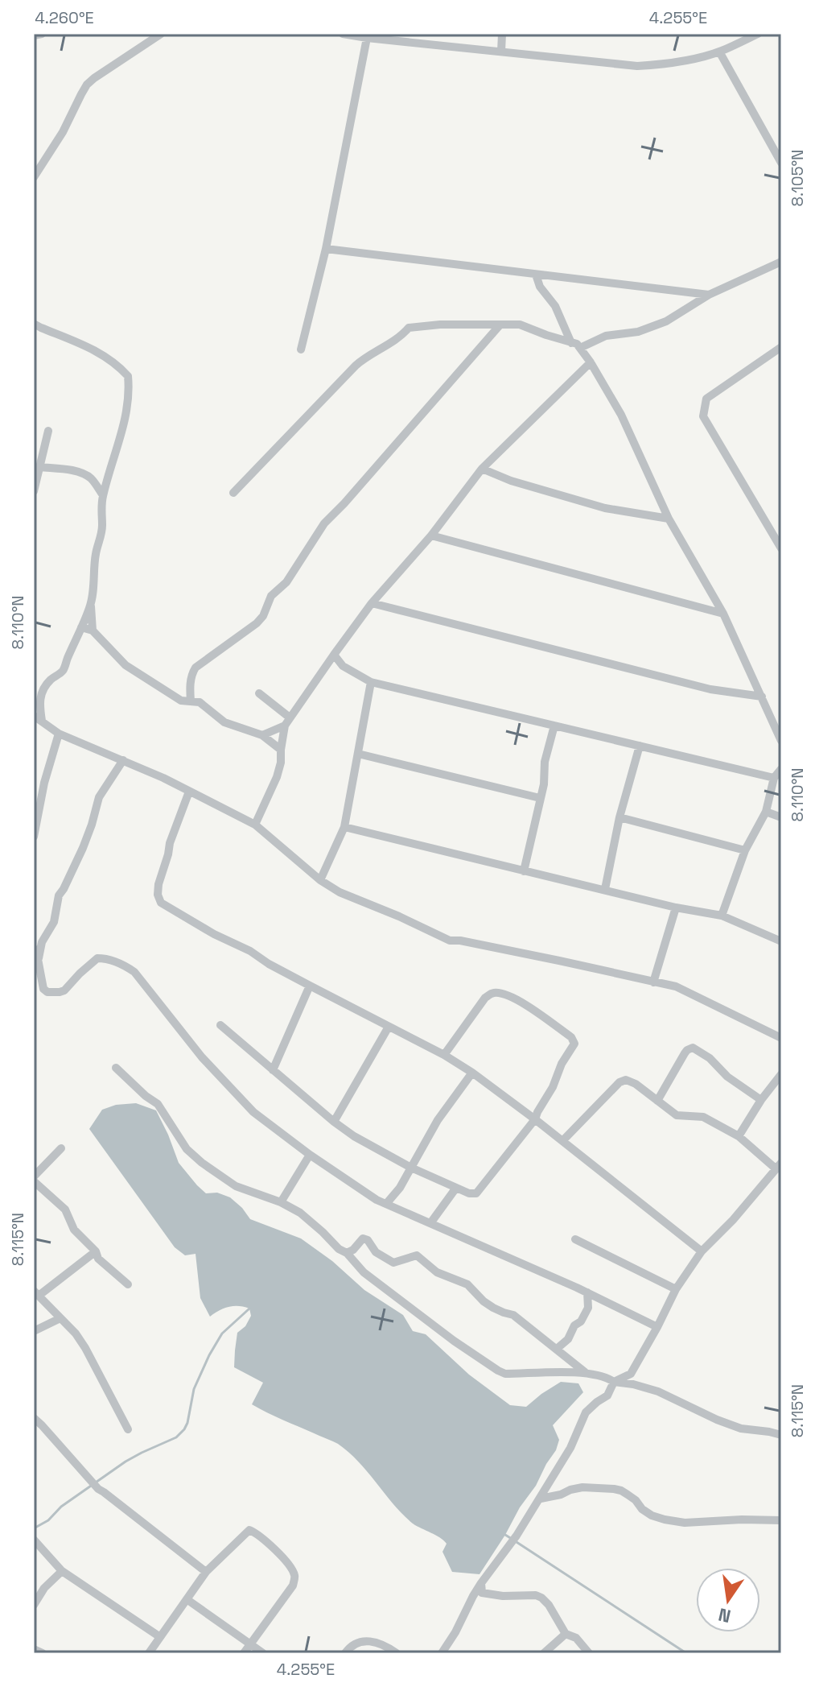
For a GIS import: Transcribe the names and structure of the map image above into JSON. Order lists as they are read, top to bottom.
{
  "north": "bottom",
  "coordinates": [
    "4.260°E",
    "4.255°E",
    "8.105°N",
    "8.110°N",
    "8.115°N"
  ]
}
